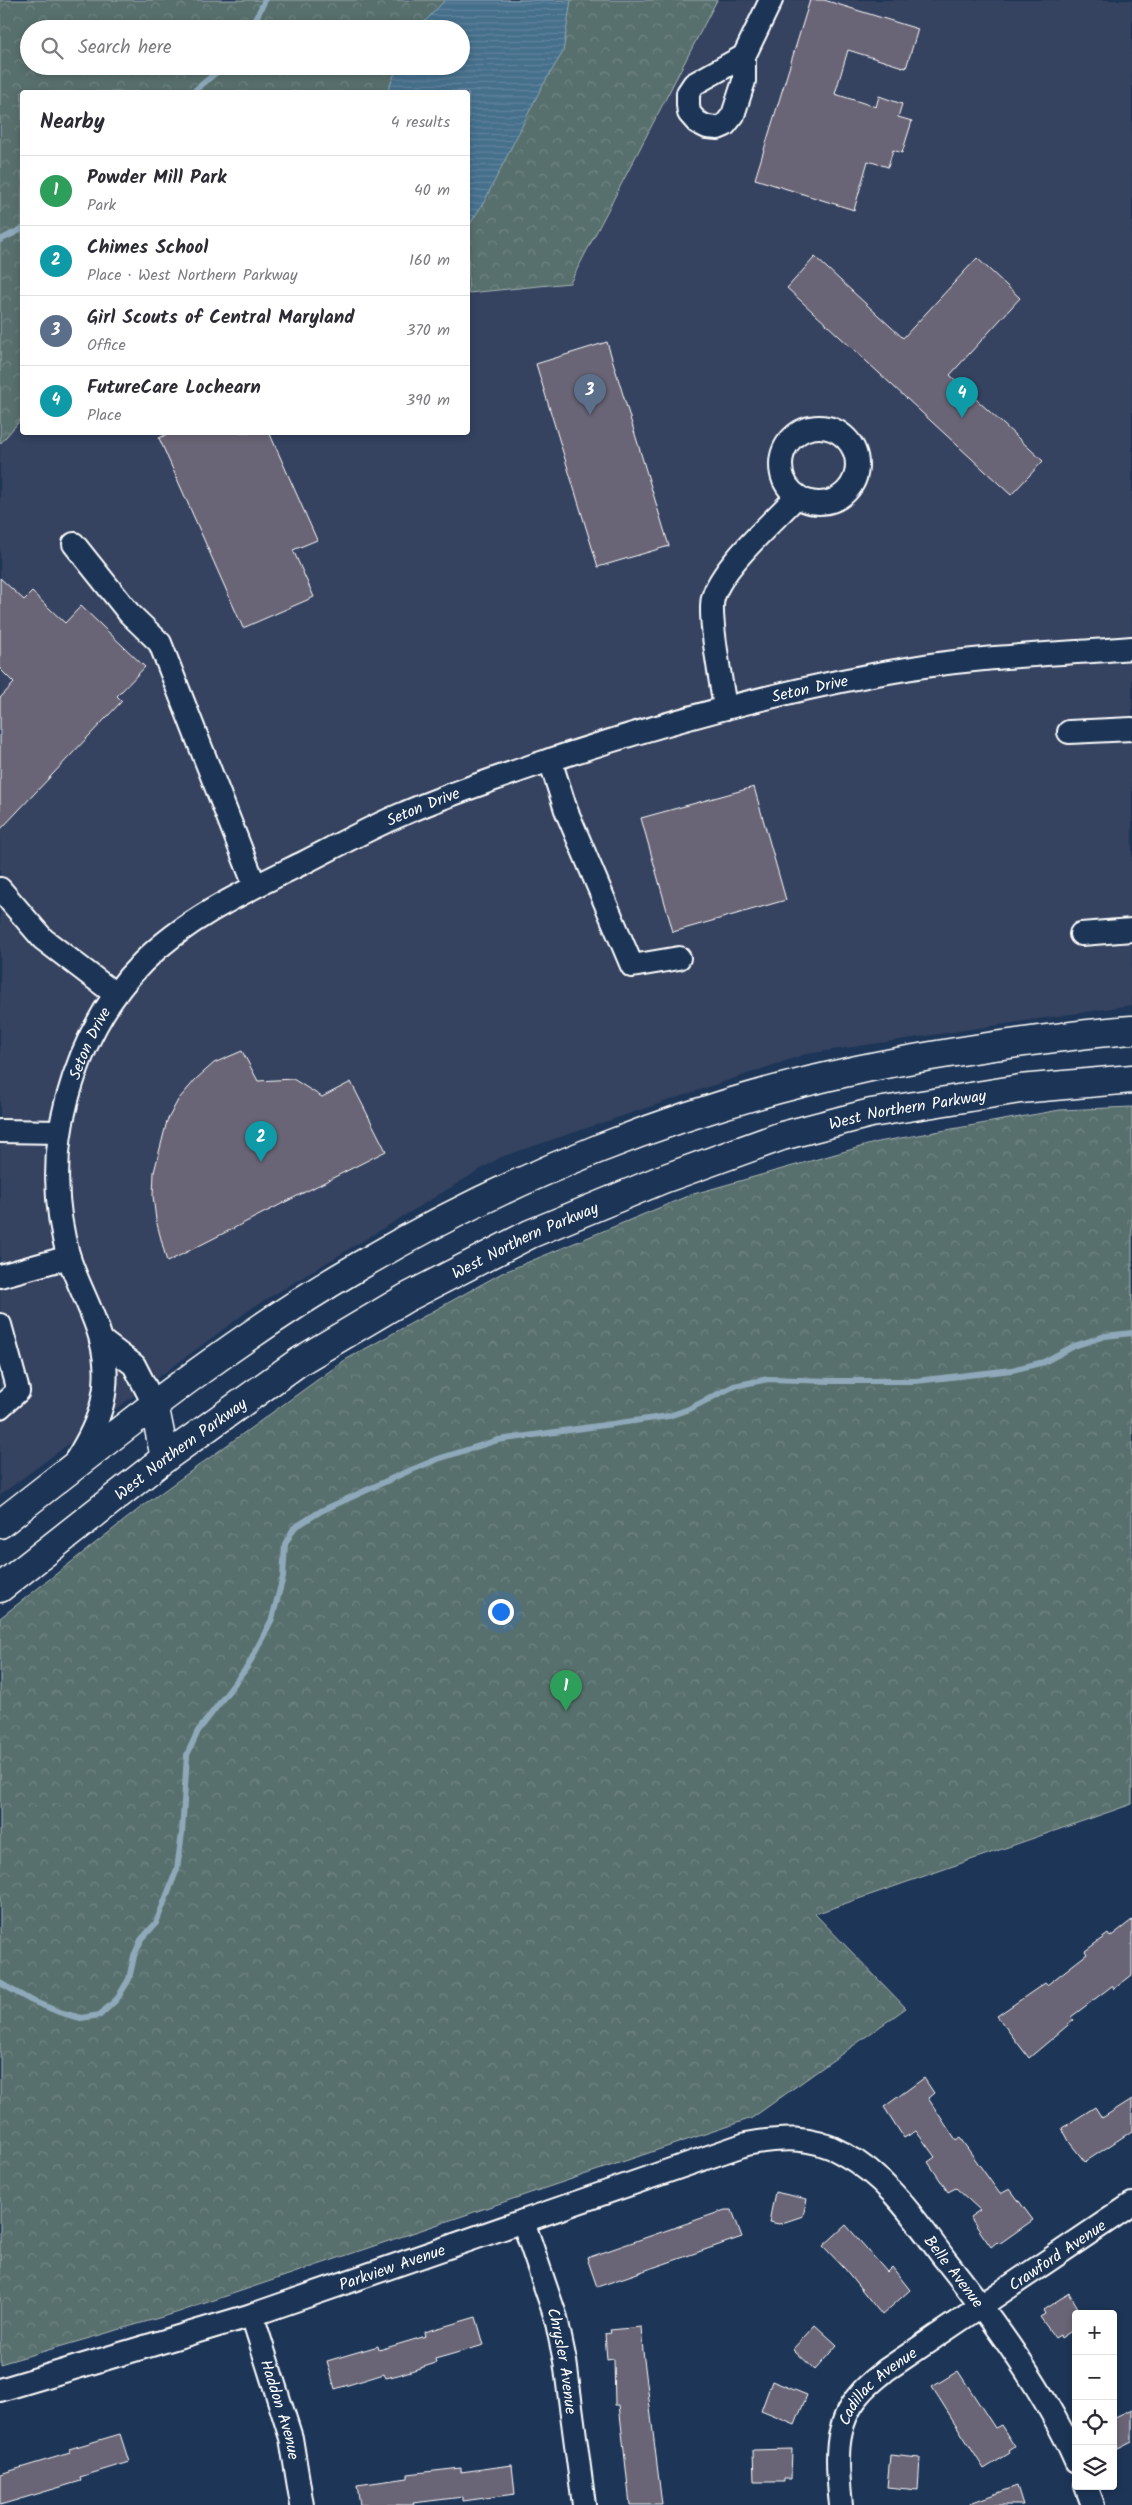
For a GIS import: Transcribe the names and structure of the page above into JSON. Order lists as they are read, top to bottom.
{
  "streets": {
    "main road": ["West Northern Parkway"],
    "street": [
      "Seton Drive",
      "Crawford Avenue",
      "Parkview Avenue",
      "Belle Avenue",
      "Chrysler Avenue",
      "Cadillac Avenue",
      "Haddon Avenue"
    ]
  },
  "crossings": [
    ["Crawford Avenue", "Belle Avenue"],
    ["Crawford Avenue", "Cadillac Avenue"],
    ["Parkview Avenue", "Belle Avenue"],
    ["Parkview Avenue", "Chrysler Avenue"],
    ["Parkview Avenue", "Haddon Avenue"],
    ["Belle Avenue", "Cadillac Avenue"]
  ],
  "page": {
    "search": "Search here",
    "heading": ["Nearby", "4 results"],
    "list": [
      {
        "mark": "1",
        "name": "Powder Mill Park",
        "note": "Park",
        "value": "40 m"
      },
      {
        "mark": "2",
        "name": "Chimes School",
        "note": "Place · West Northern Parkway",
        "value": "160 m"
      },
      {
        "mark": "3",
        "name": "Girl Scouts of Central Maryland",
        "note": "Office",
        "value": "370 m"
      },
      {
        "mark": "4",
        "name": "FutureCare Lochearn",
        "note": "Place",
        "value": "390 m"
      }
    ],
    "pins": [
      "3",
      "4",
      "2",
      "1"
    ],
    "map_buttons": ["+", "−"]
  }
}
